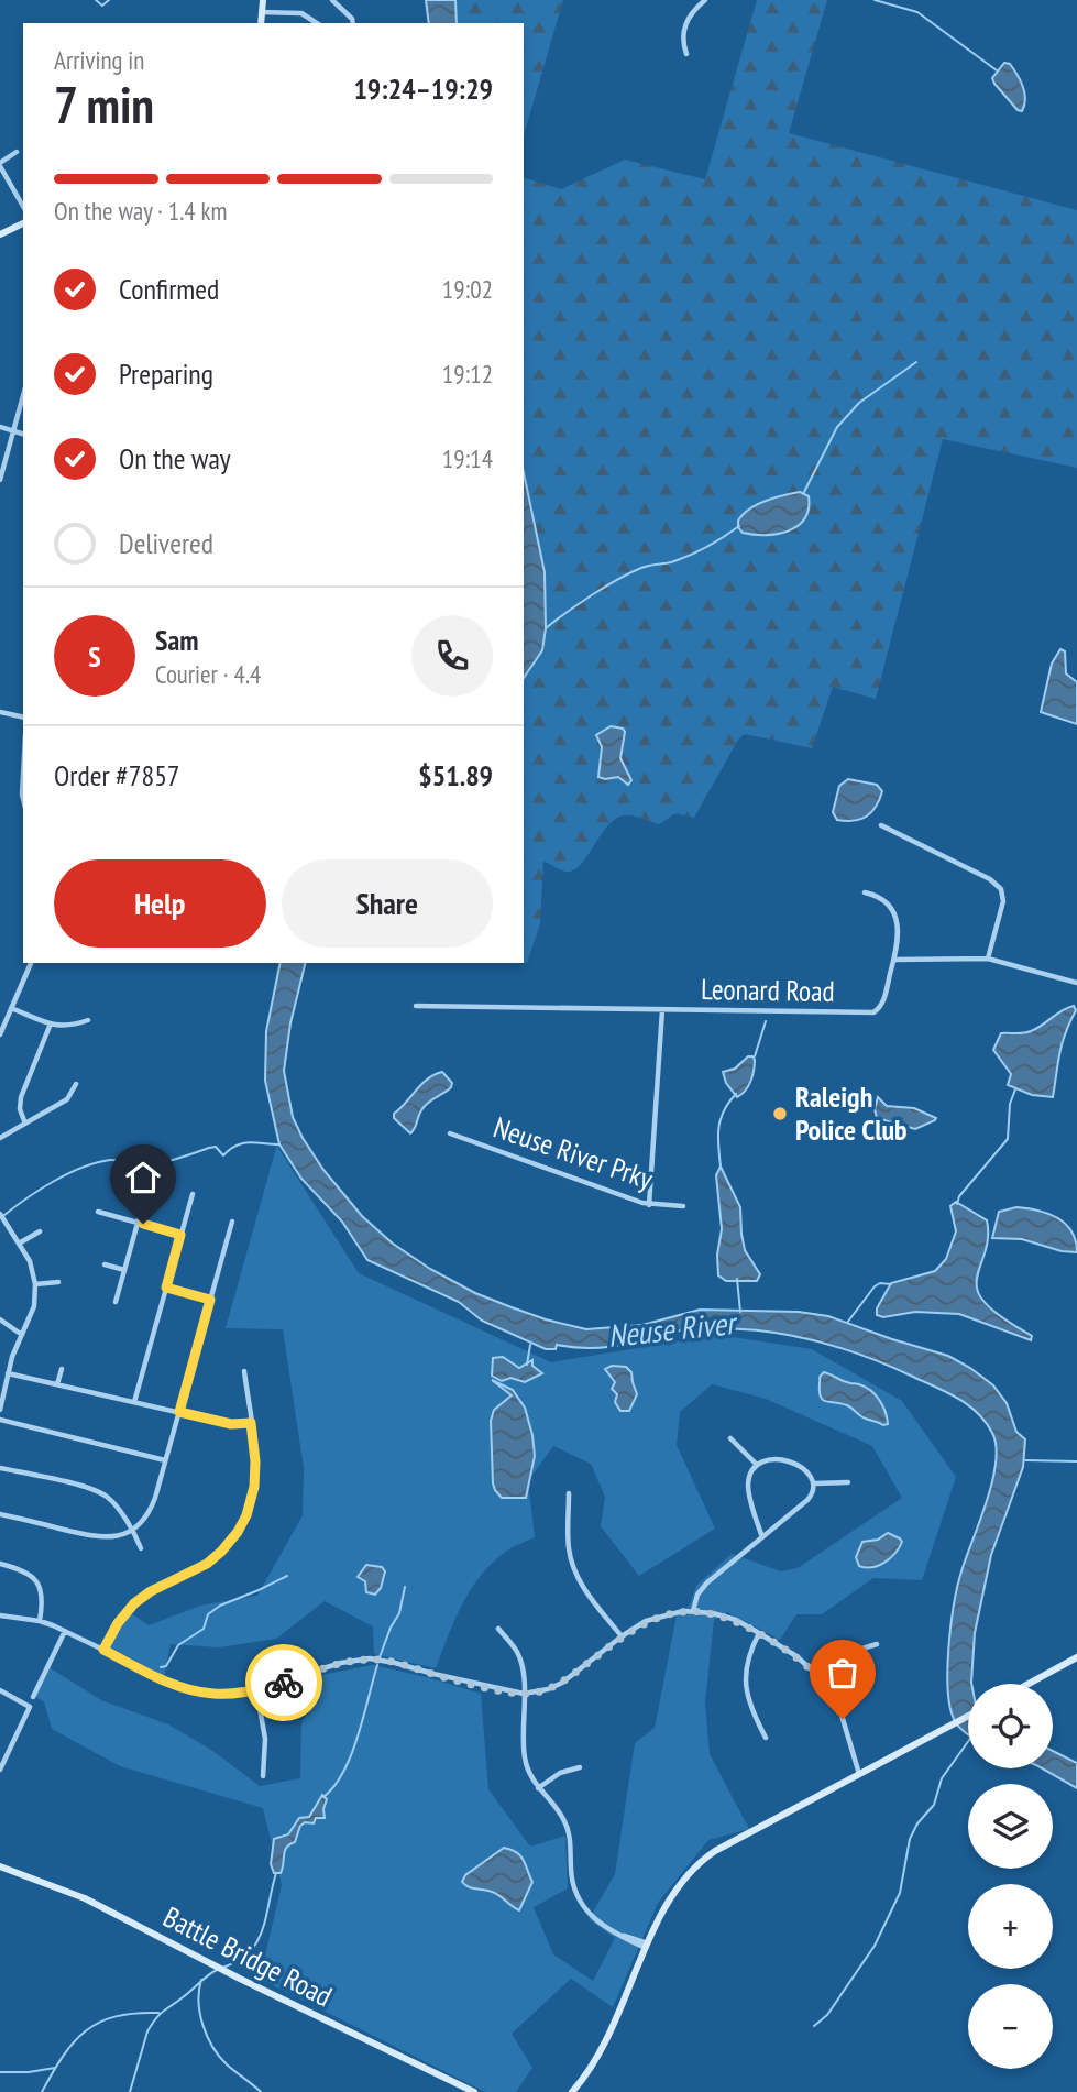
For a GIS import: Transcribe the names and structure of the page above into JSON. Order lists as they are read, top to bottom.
{
  "streets": {
    "street": ["Leonard Road", "Neuse River Prky", "Battle Bridge Road"]
  },
  "water": ["Neuse River"],
  "places": ["Raleigh Police Club"],
  "page": {
    "heading": ["7 min", "Arriving in", "19:24–19:29"],
    "panel": [
      "Sam",
      "Courier · 4.4",
      "Order #7857",
      "$51.89"
    ],
    "bar": "On the way · 1.4 km",
    "list": [
      ["Confirmed", "19:02"],
      ["Preparing", "19:12"],
      ["On the way", "19:14"],
      "Delivered"
    ],
    "round": "S",
    "buttons": ["Help", "Share"],
    "map_buttons": ["+", "−"]
  }
}
